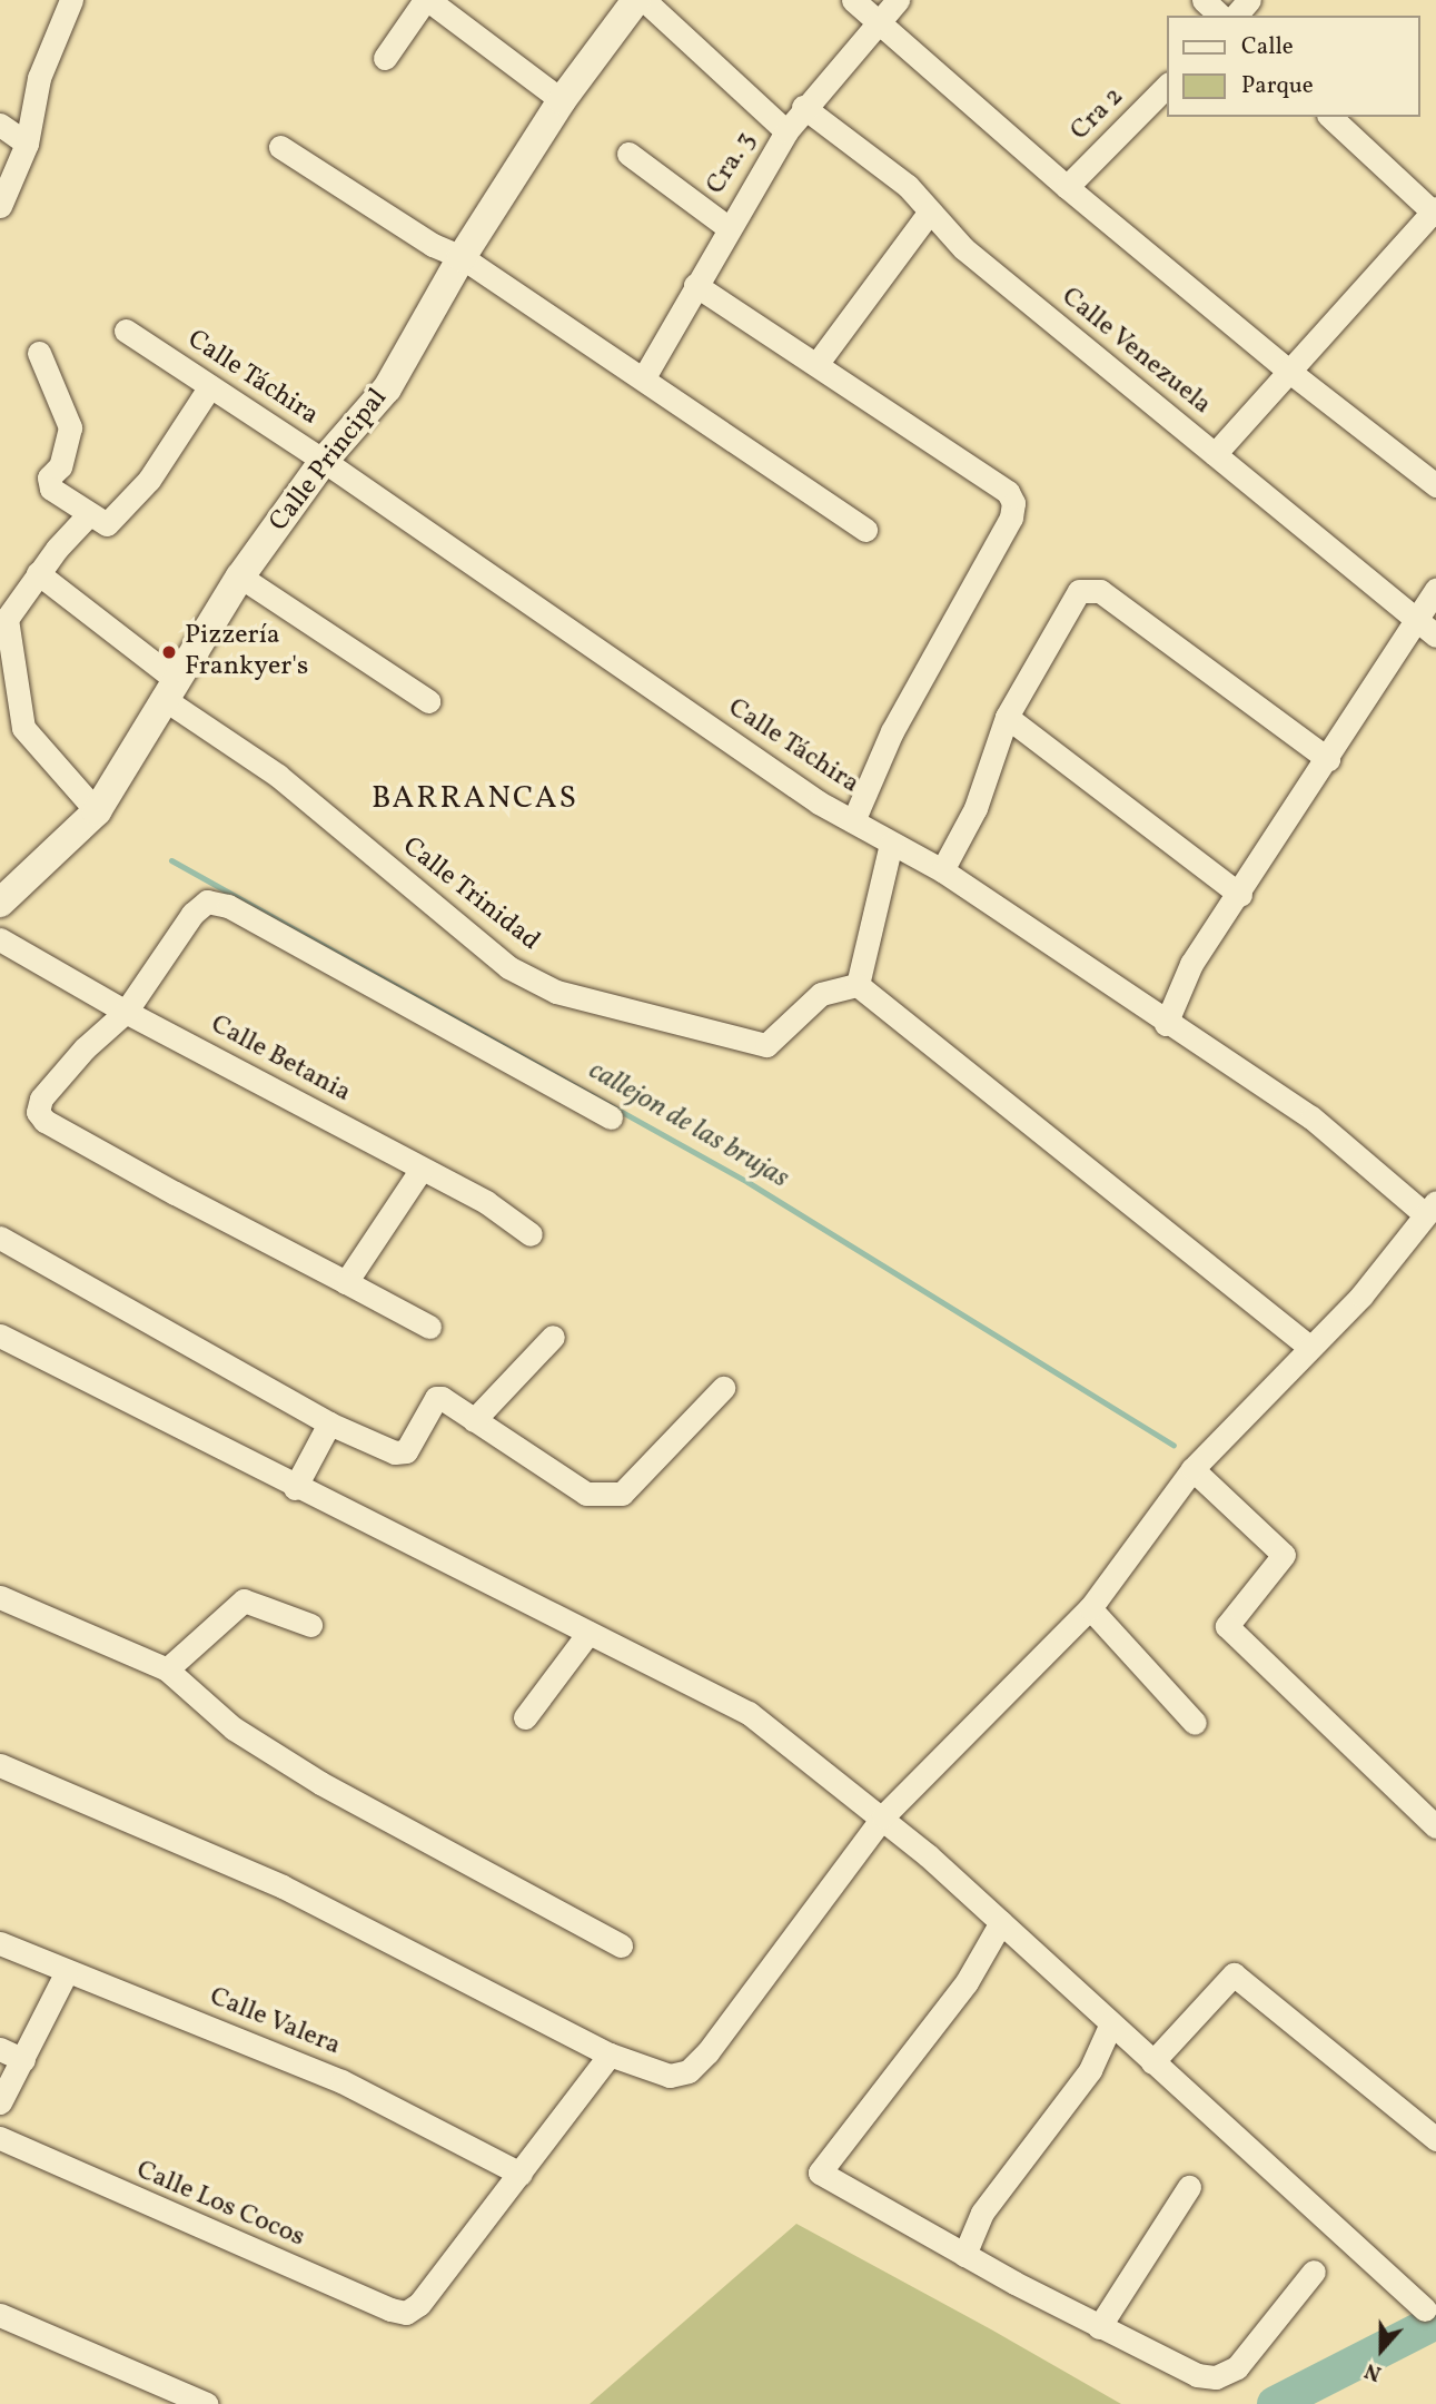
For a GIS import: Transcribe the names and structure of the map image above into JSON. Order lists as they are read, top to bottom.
{
  "streets": {
    "street": [
      "Cra 2",
      "Cra. 3",
      "Calle Venezuela",
      "Calle Táchira",
      "Calle Principal",
      "Calle Trinidad",
      "Calle Betania",
      "Calle Valera",
      "Calle Los Cocos"
    ]
  },
  "crossings": [
    ["Cra. 3", "Calle Venezuela"],
    ["Calle Táchira", "Calle Principal"],
    ["Calle Principal", "Calle Trinidad"],
    ["Calle Valera", "Calle Los Cocos"]
  ],
  "districts": ["BARRANCAS"],
  "water": ["callejon de las brujas"],
  "places": ["Pizzería Frankyer's"],
  "legend": ["Calle", "Parque"],
  "north": "bottom"
}
